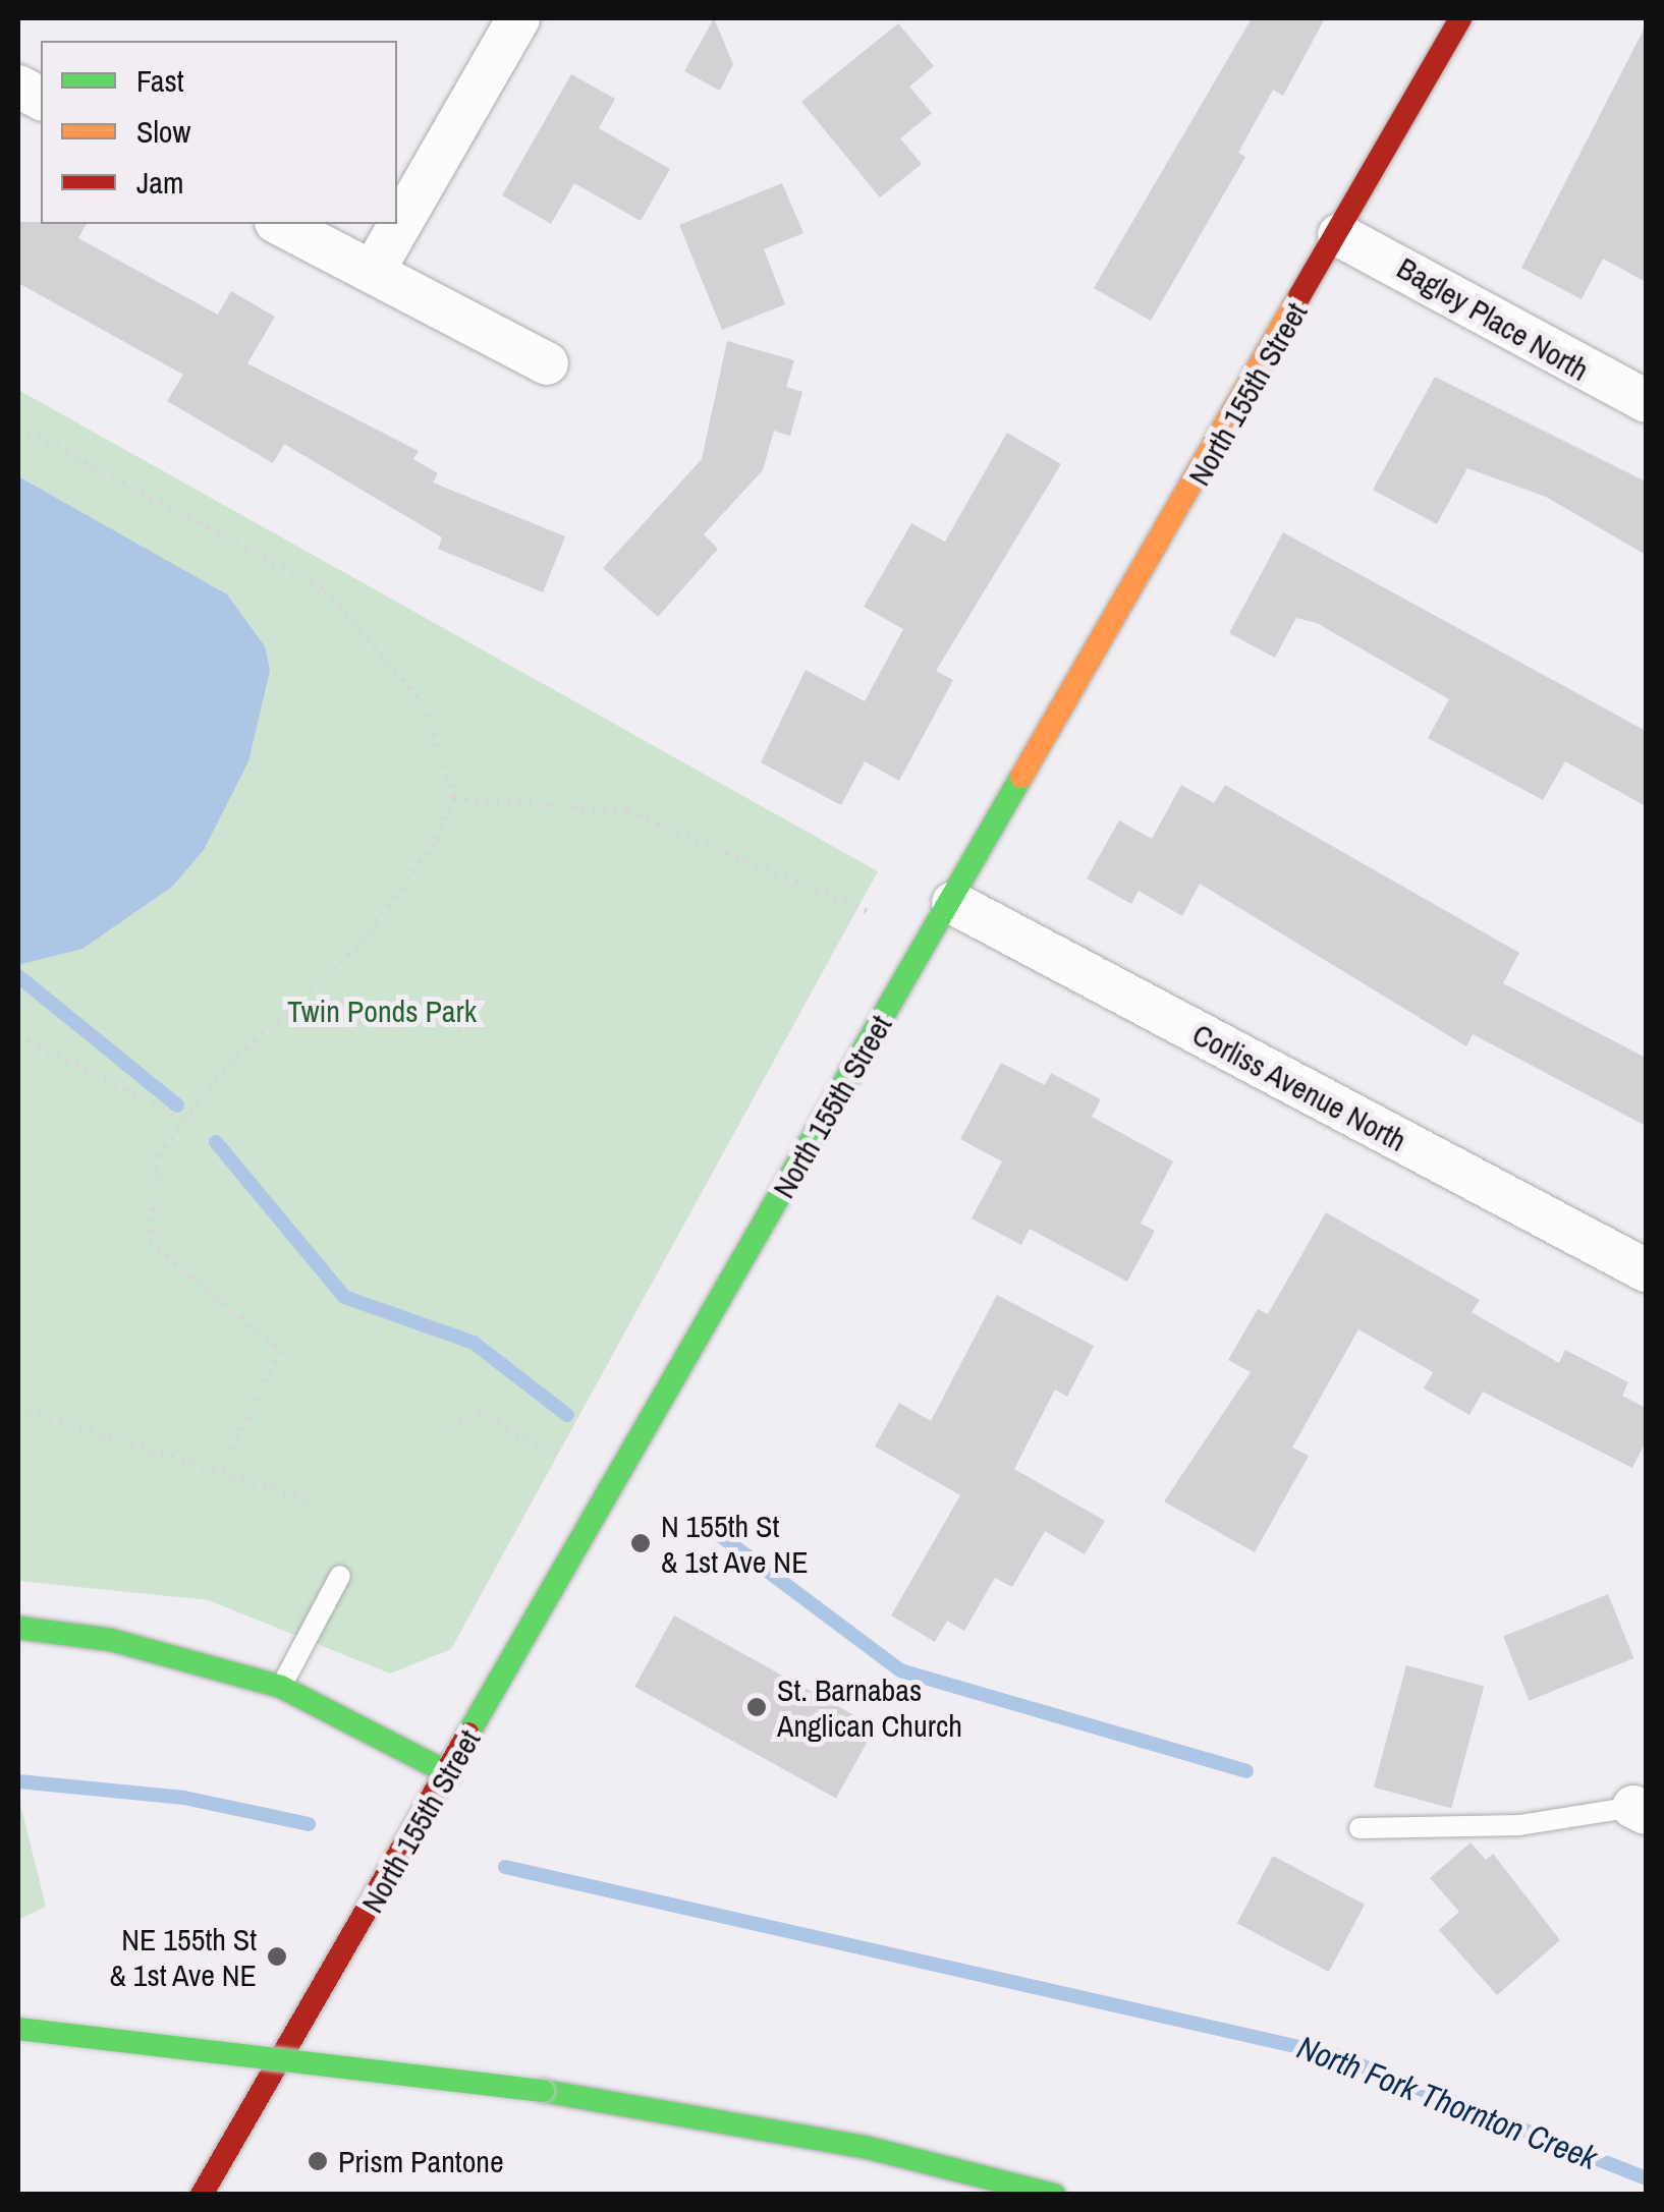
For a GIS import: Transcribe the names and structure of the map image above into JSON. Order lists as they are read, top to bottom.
{
  "streets": {
    "main road": ["North 155th Street"],
    "street": ["Bagley Place North", "Corliss Avenue North"]
  },
  "crossings": [
    ["Bagley Place North", "North 155th Street"],
    ["North 155th Street", "Corliss Avenue North"]
  ],
  "water": ["North Fork Thornton Creek"],
  "parks": ["Twin Ponds Park"],
  "places": [
    "N 155th St & 1st Ave NE",
    "St. Barnabas Anglican Church",
    "NE 155th St & 1st Ave NE",
    "Prism Pantone"
  ],
  "legend": ["Fast", "Slow", "Jam"]
}
